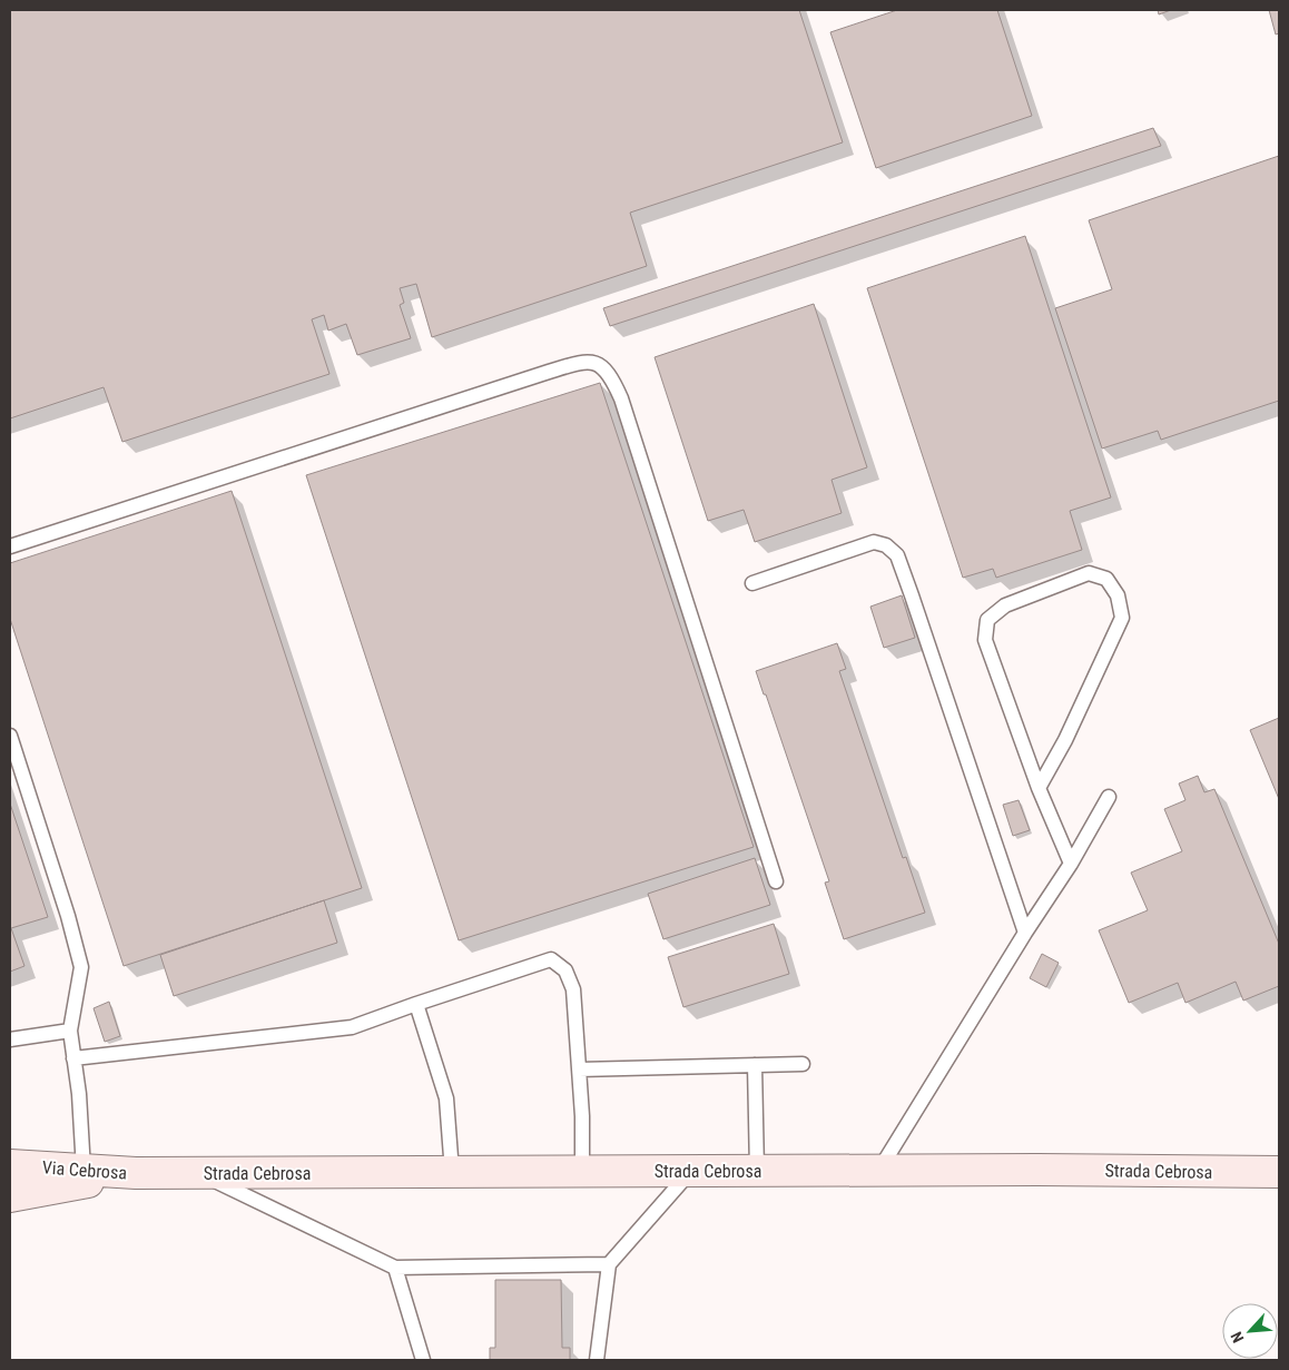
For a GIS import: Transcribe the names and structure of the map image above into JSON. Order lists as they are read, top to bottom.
{
  "streets": {
    "main road": ["Via Cebrosa", "Strada Cebrosa"]
  },
  "crossings": [
    ["Via Cebrosa", "Strada Cebrosa"]
  ],
  "north": "bottom left"
}
